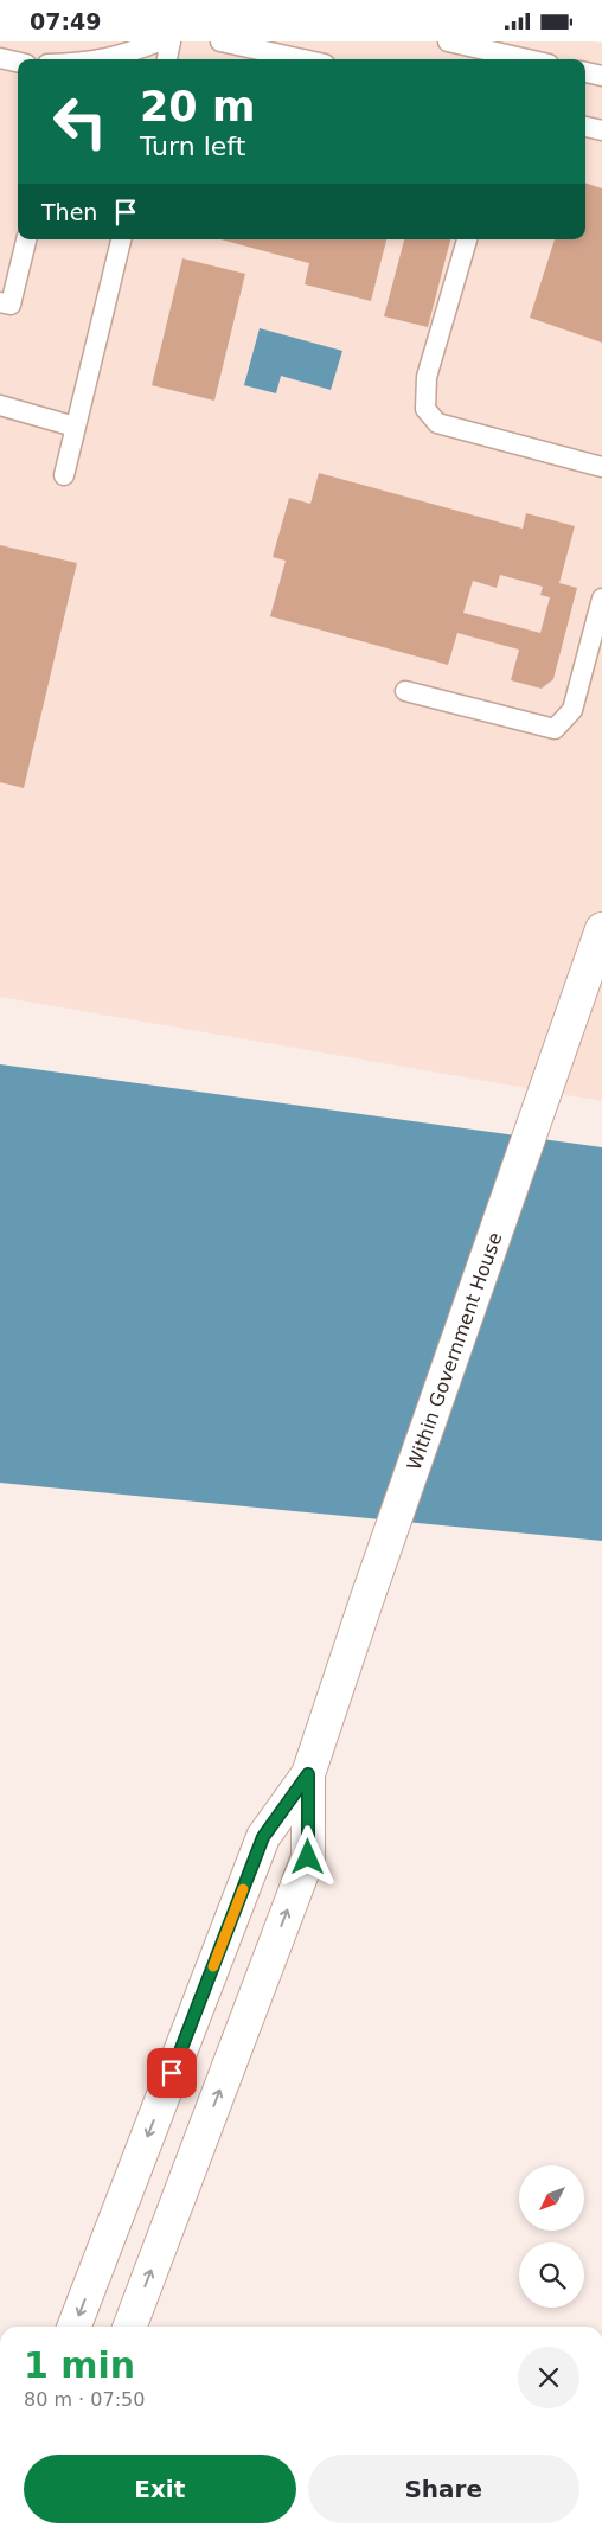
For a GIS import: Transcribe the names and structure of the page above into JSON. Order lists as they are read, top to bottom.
{
  "streets": {
    "street": ["Within Government House"]
  },
  "north": "bottom left",
  "page": {
    "status": "07:49",
    "turn": ["20 m", "Turn left"],
    "then": "Then",
    "heading": ["1 min", "80 m · 07:50"],
    "buttons": ["Exit", "Share"]
  }
}
